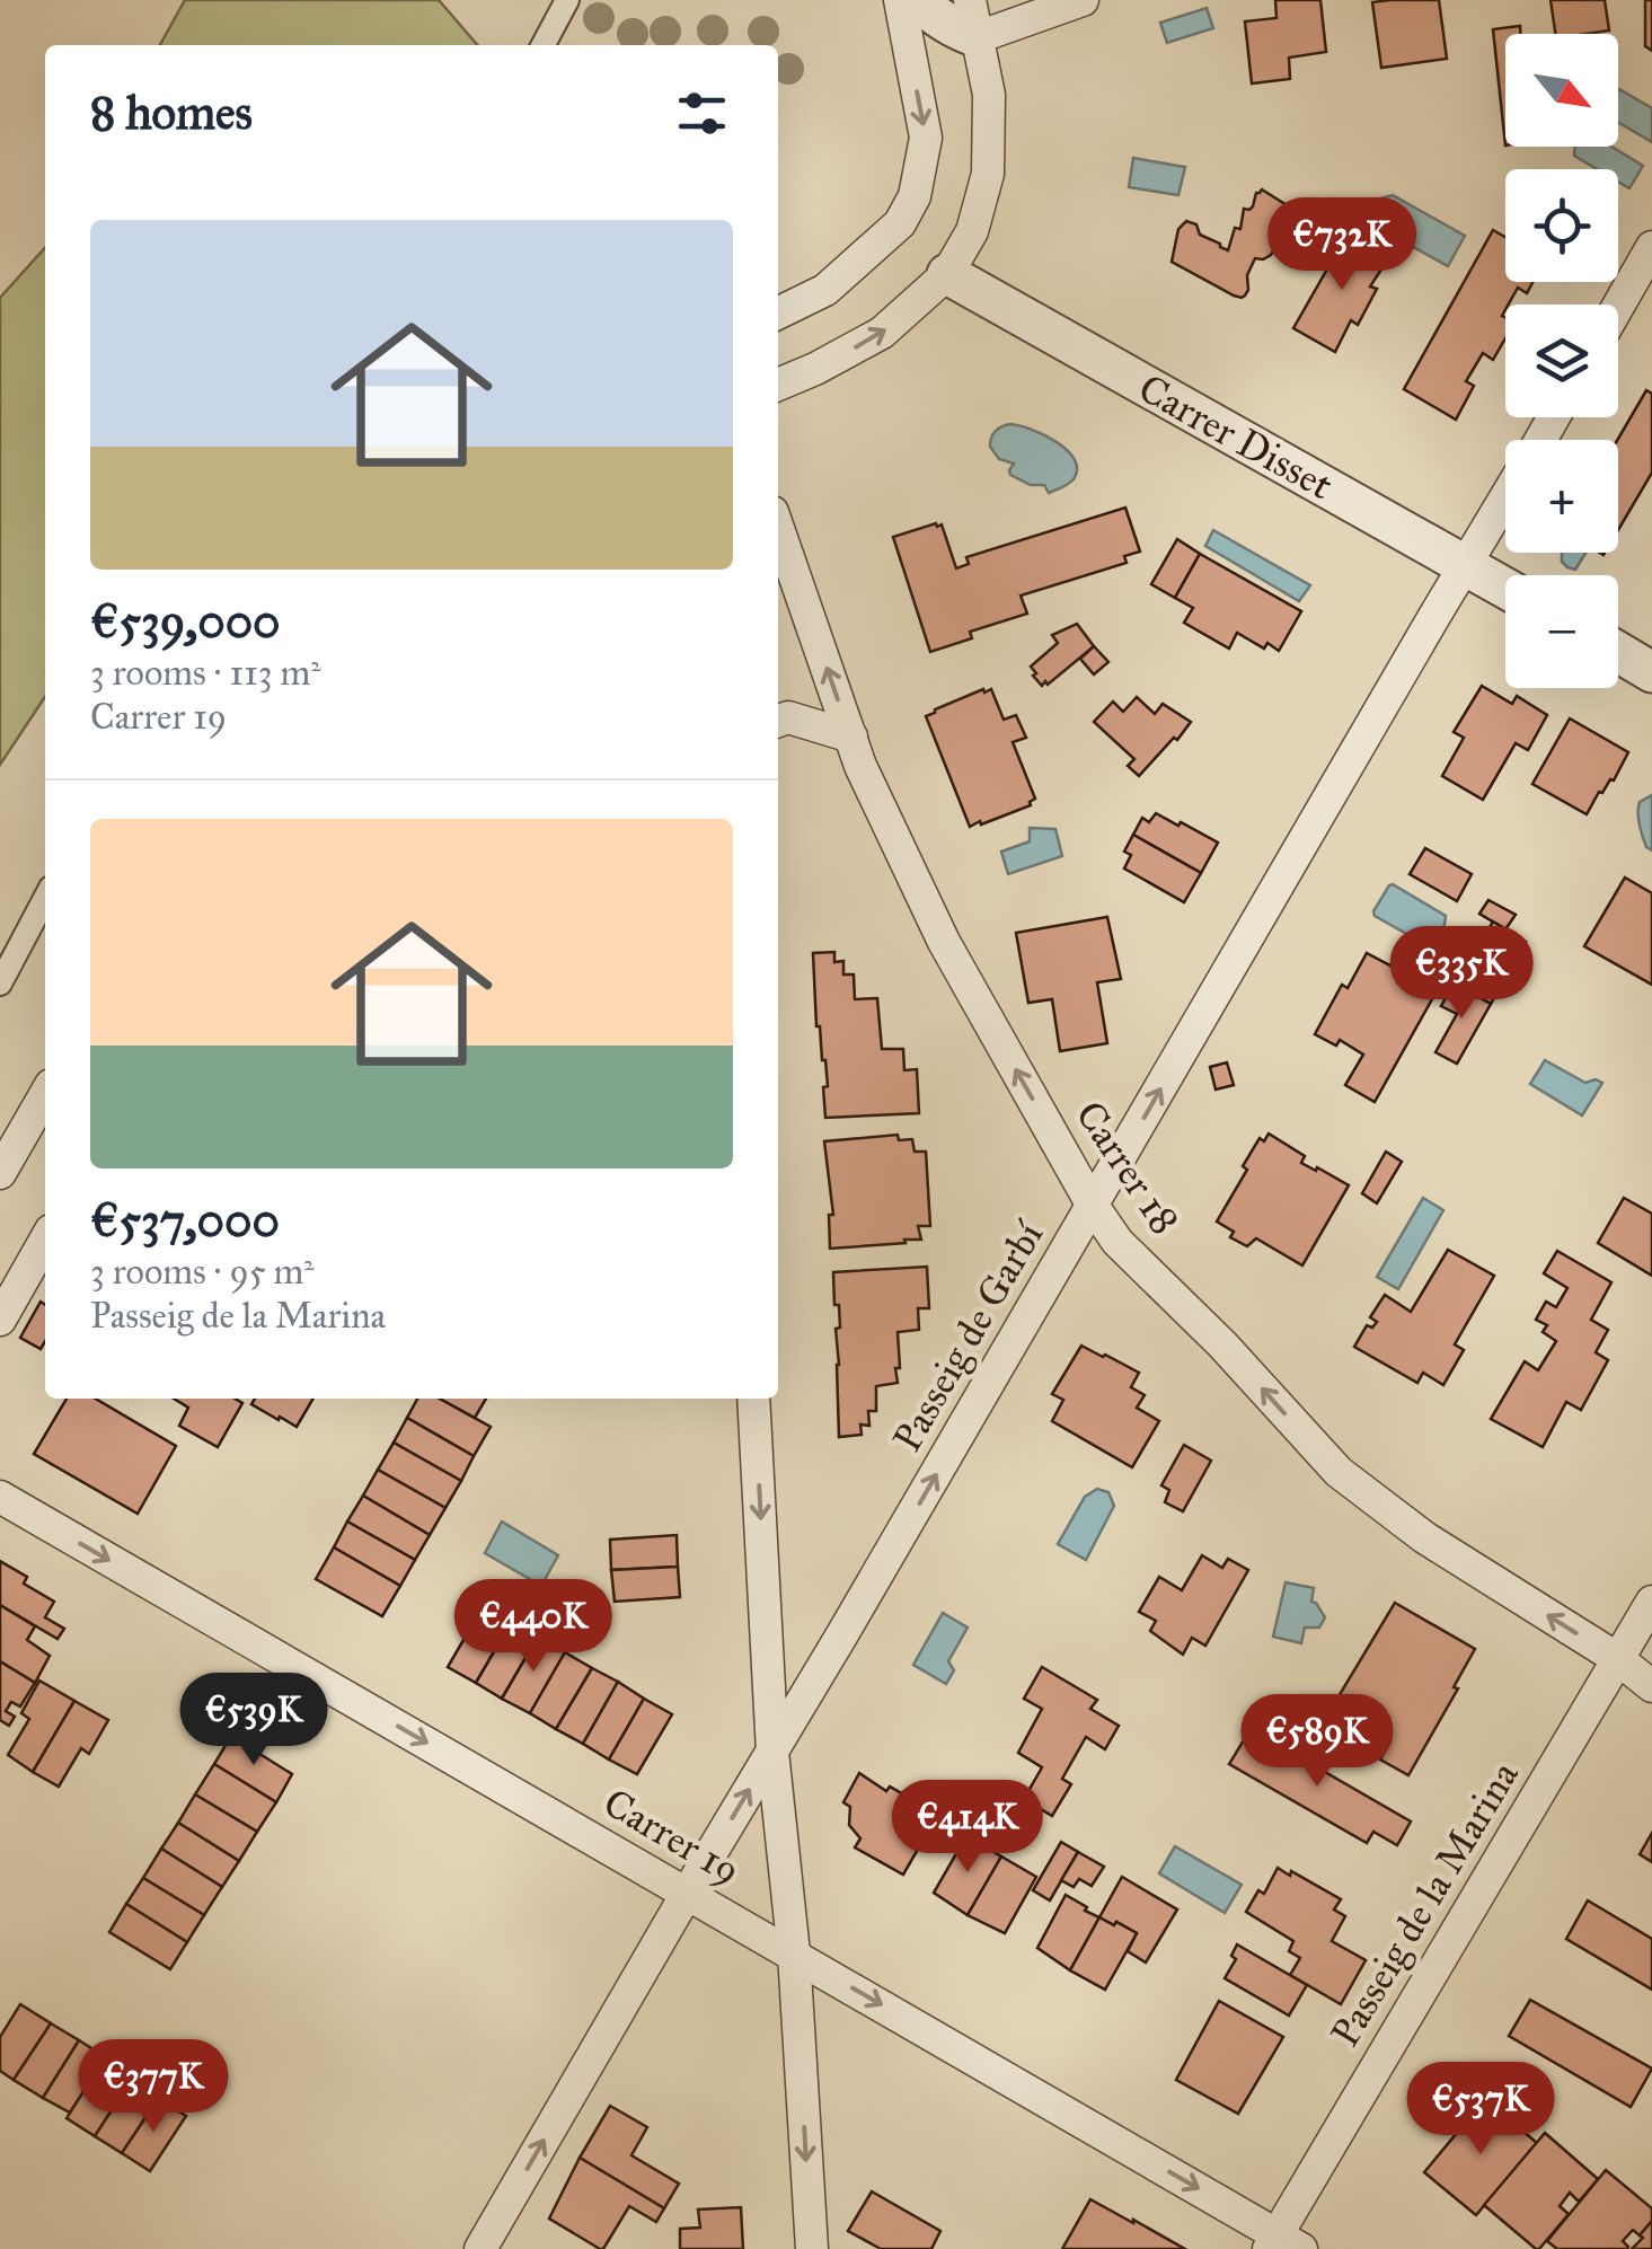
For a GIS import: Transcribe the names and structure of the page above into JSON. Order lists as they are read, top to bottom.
{
  "streets": {
    "street": [
      "Carrer Disset",
      "Carrer 18",
      "Passeig de Garbí",
      "Carrer 19",
      "Passeig de la Marina"
    ]
  },
  "crossings": [
    ["Carrer Disset", "Passeig de Garbí"],
    ["Carrer 18", "Passeig de Garbí"],
    ["Carrer 18", "Passeig de la Marina"],
    ["Passeig de Garbí", "Carrer 19"],
    ["Carrer 19", "Passeig de la Marina"]
  ],
  "one_way": ["Carrer 18", "Passeig de Garbí", "Carrer 19"],
  "north": "bottom right",
  "page": {
    "map_buttons": ["+", "−"],
    "heading": "8 homes",
    "list": [
      {
        "name": "€539,000",
        "note": "3 rooms · 113 m² · Carrer 19"
      },
      {
        "name": "€537,000",
        "note": "3 rooms · 95 m² · Passeig de la Marina"
      }
    ],
    "price": [
      "€732K",
      "€335K",
      "€440K",
      "€539K",
      "€589K",
      "€414K",
      "€377K",
      "€537K"
    ]
  }
}
